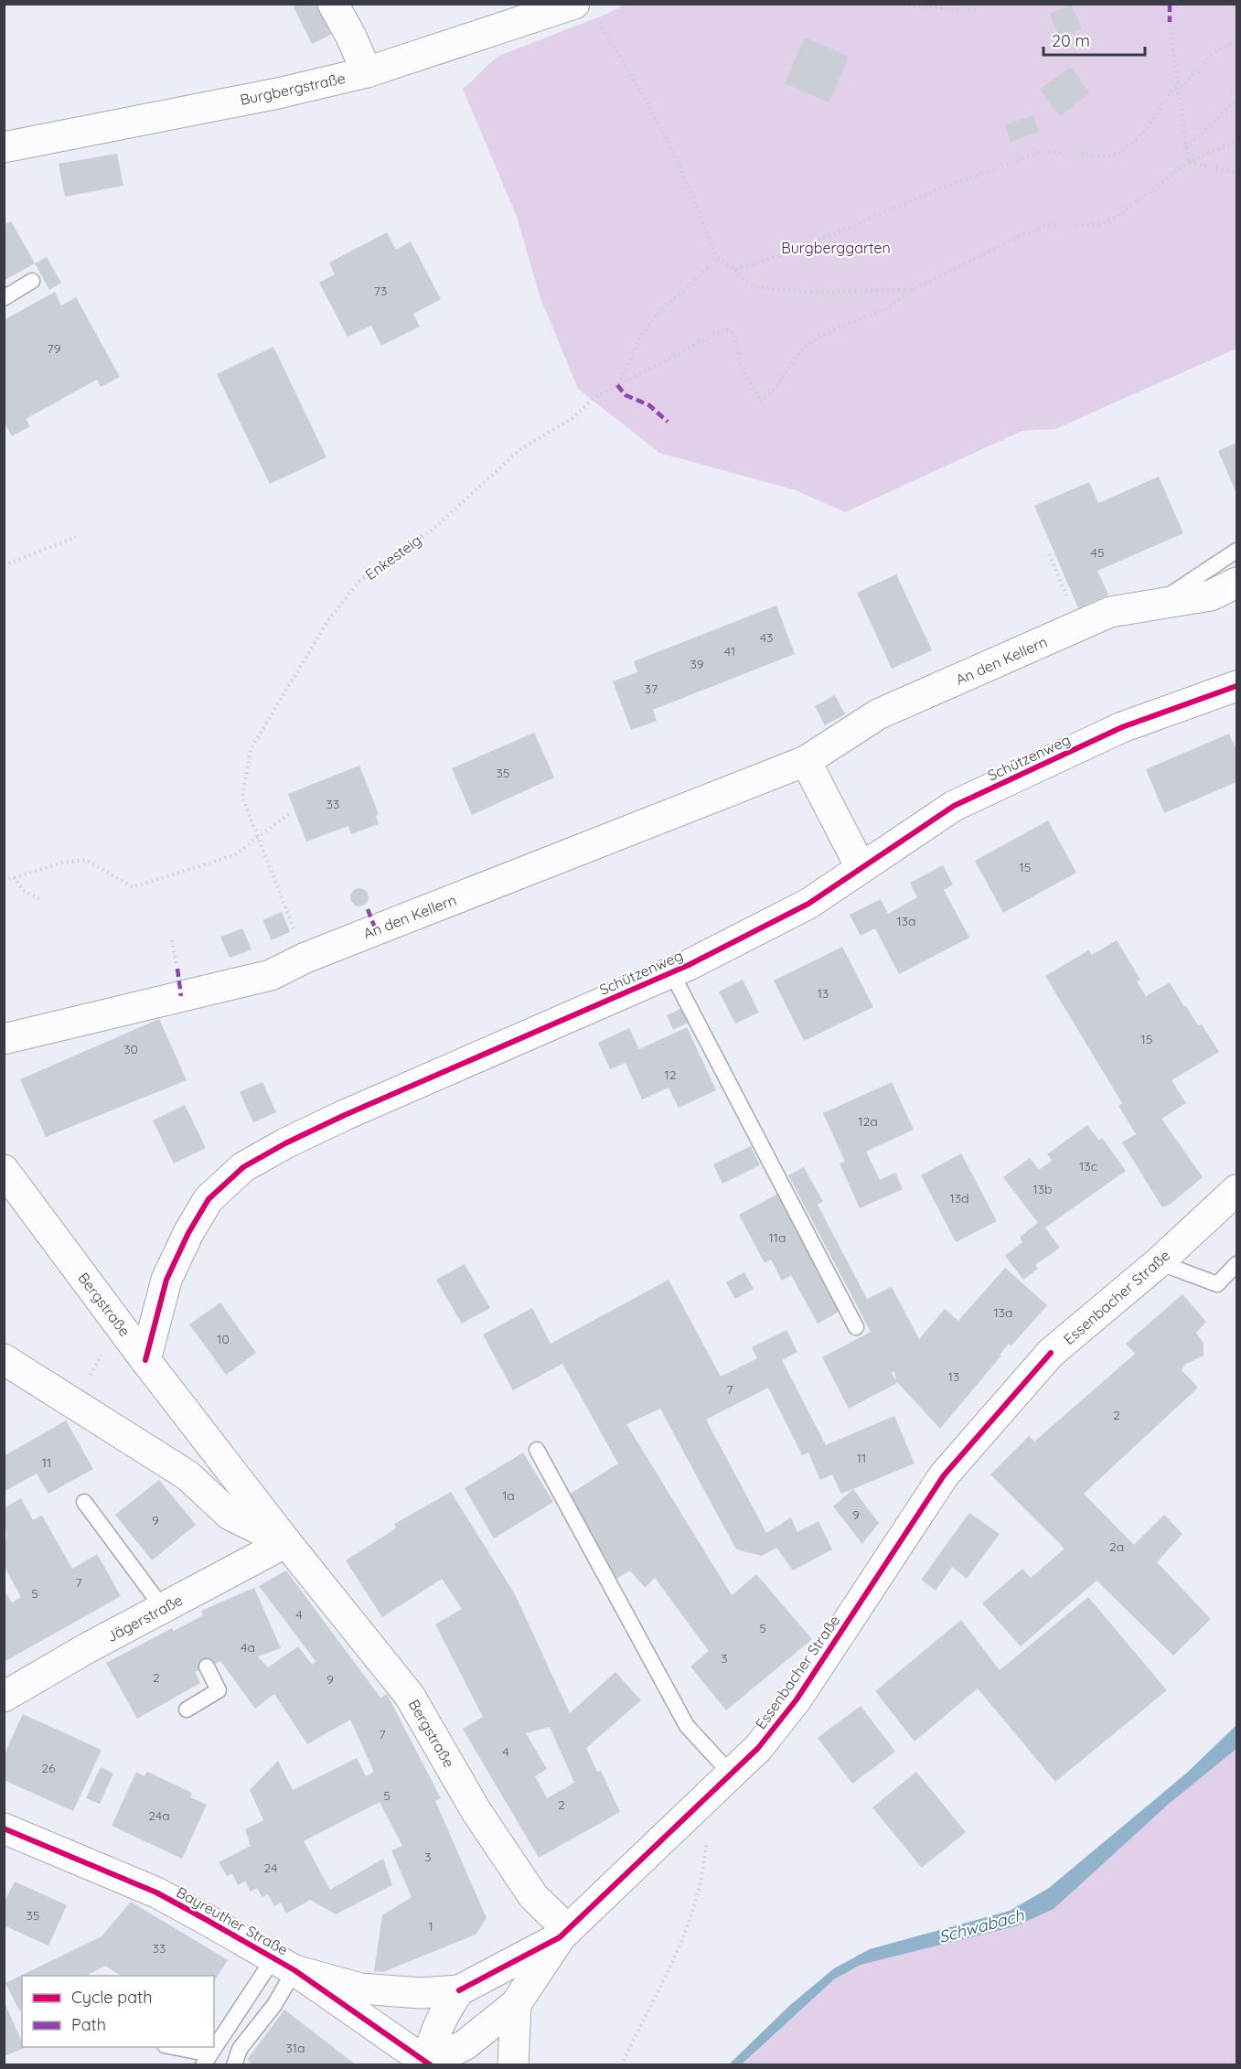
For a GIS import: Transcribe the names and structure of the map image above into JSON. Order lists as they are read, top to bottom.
{
  "streets": {
    "street": [
      "Burgbergstraße",
      "An den Kellern",
      "Schützenweg",
      "Essenbacher Straße",
      "Bergstraße",
      "Jägerstraße",
      "Bayreuther Straße"
    ],
    "path": ["Enkesteig"]
  },
  "crossings": [
    ["Enkesteig", "An den Kellern"],
    ["Schützenweg", "Bergstraße"],
    ["Essenbacher Straße", "Bergstraße"],
    ["Essenbacher Straße", "Bayreuther Straße"],
    ["Bergstraße", "Jägerstraße"]
  ],
  "water": ["Schwabach"],
  "parks": ["Burgberggarten"],
  "house_numbers": [
    "73",
    "79",
    "45",
    "43",
    "41",
    "39",
    "37",
    "35",
    "33",
    "15",
    "13a",
    "13",
    "15",
    "30",
    "12",
    "12a",
    "13c",
    "13b",
    "13d",
    "11a",
    "13a",
    "10",
    "13",
    "7",
    "2",
    "11",
    "11",
    "1a",
    "9",
    "9",
    "2a",
    "7",
    "5",
    "4",
    "5",
    "4a",
    "3",
    "2",
    "9",
    "7",
    "4",
    "26",
    "5",
    "2",
    "24a",
    "3",
    "24",
    "35",
    "1",
    "33",
    "31a"
  ],
  "legend": ["Cycle path", "Path"],
  "scale_bar": "20 m"
}
